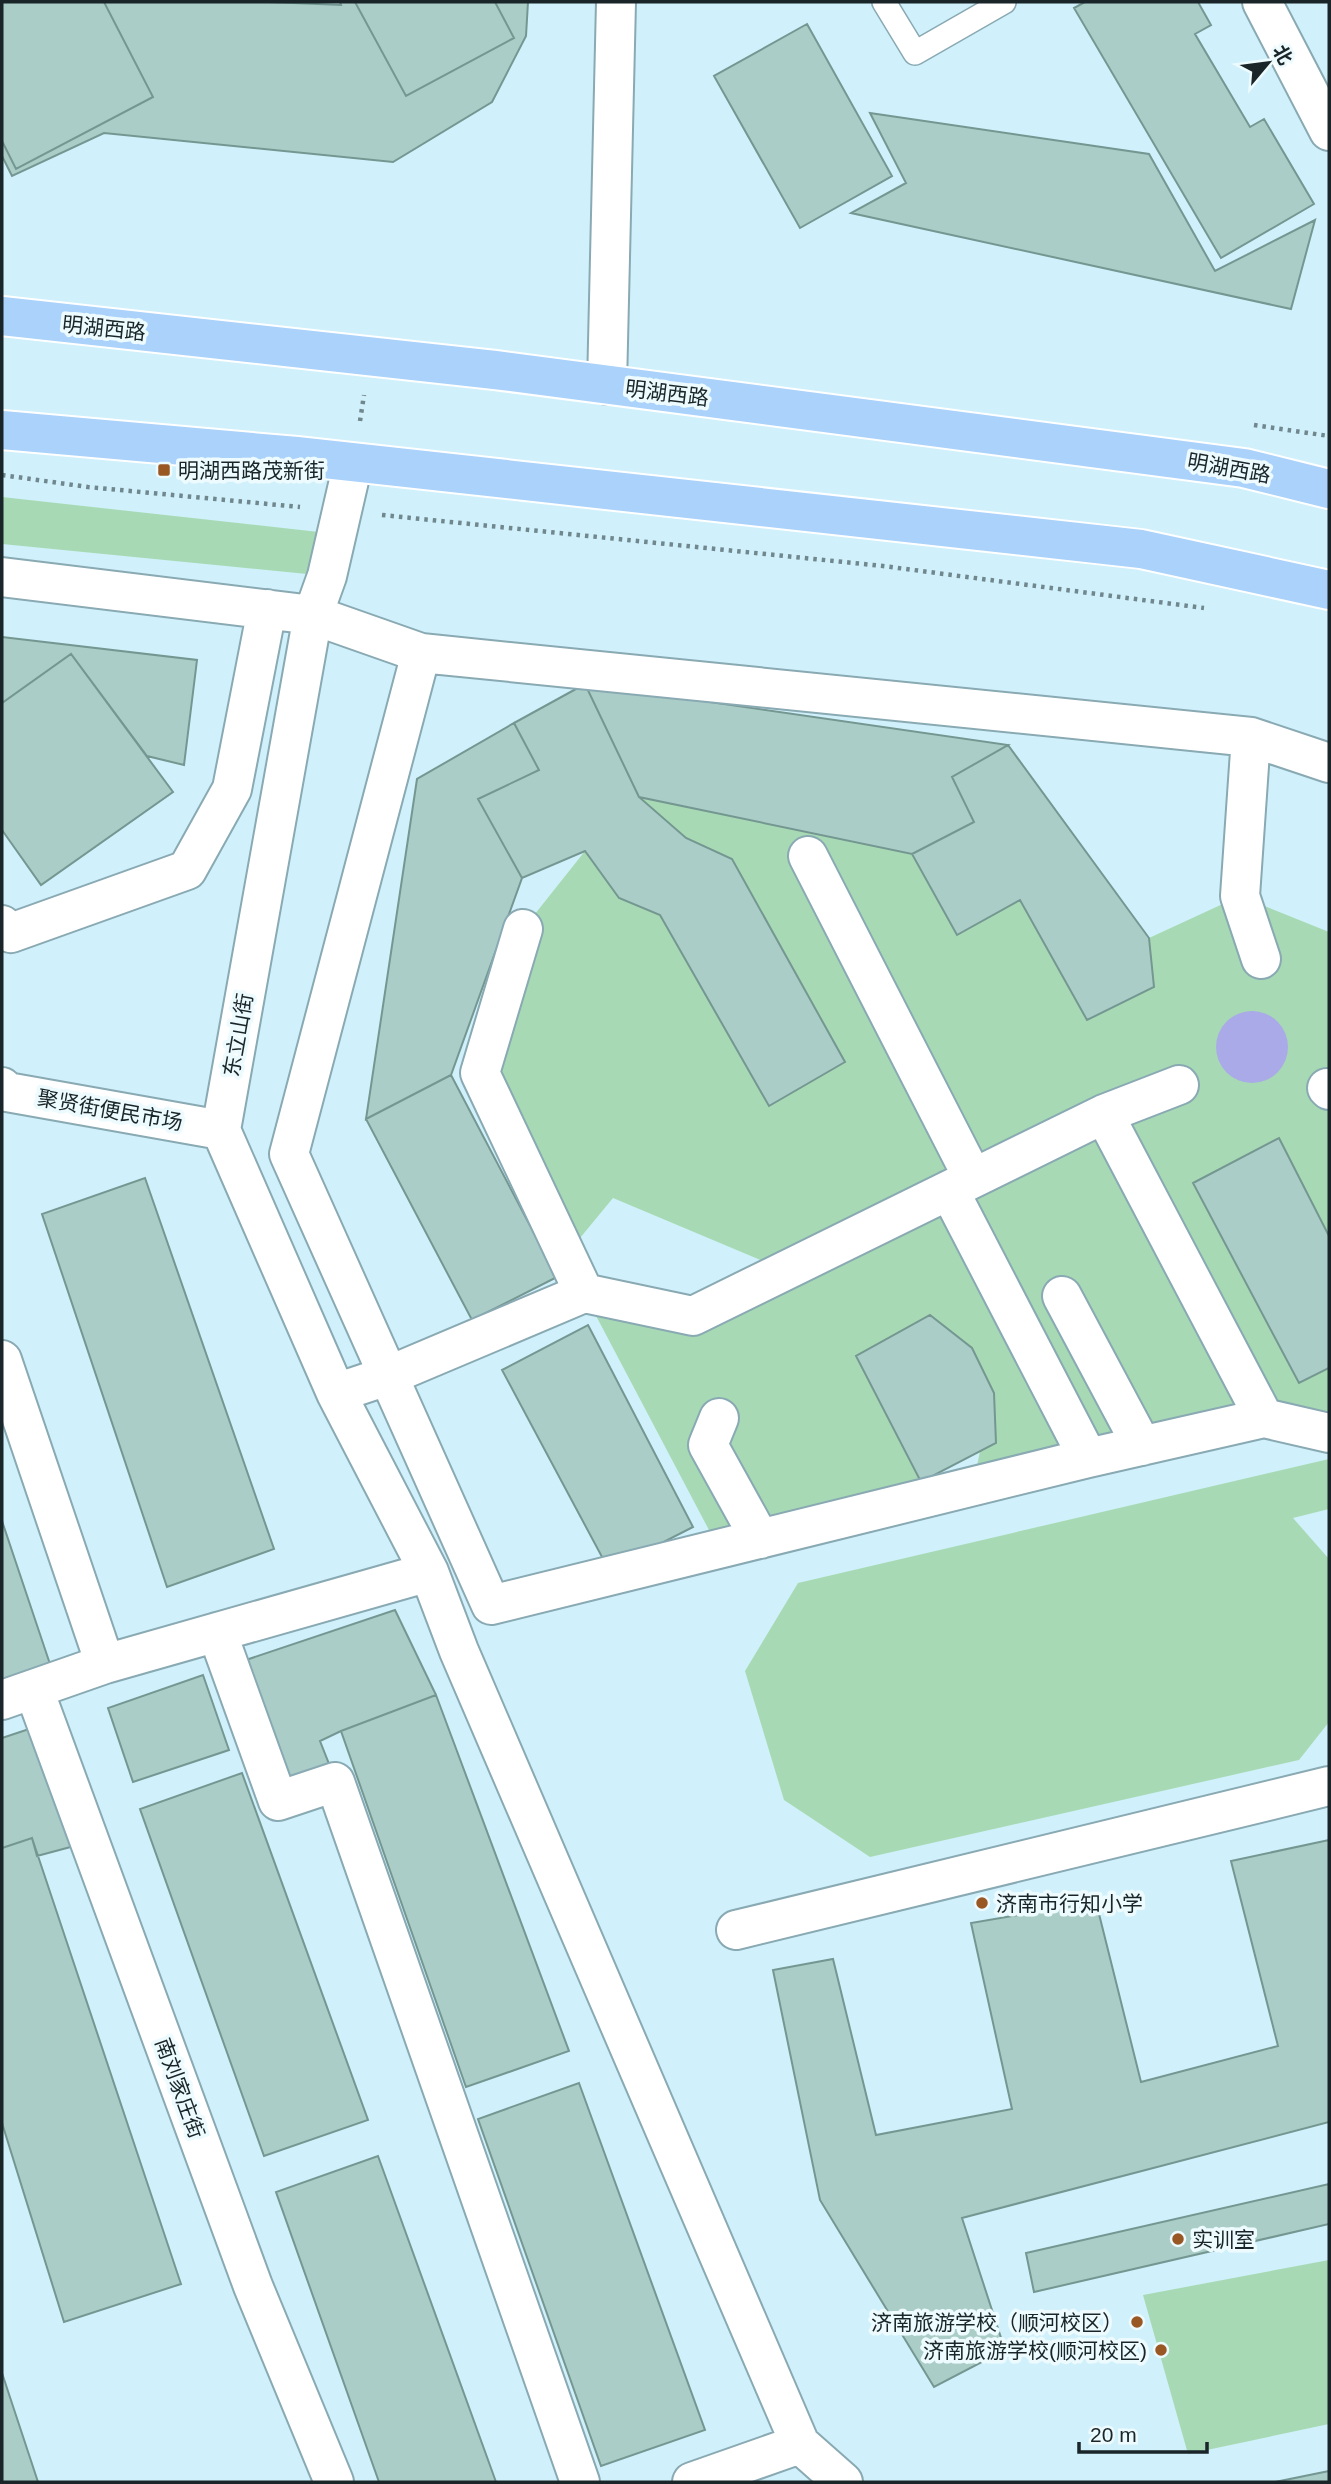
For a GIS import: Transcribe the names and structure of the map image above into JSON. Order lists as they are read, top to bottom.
{
  "streets": {
    "main road": ["明湖西路"],
    "street": ["东立山街", "聚贤街便民市场", "南刘家庄街"]
  },
  "crossings": [
    ["东立山街", "聚贤街便民市场"]
  ],
  "places": {
    "transit": ["明湖西路茂新街"],
    "other": [
      "济南市行知小学",
      "实训室",
      "济南旅游学校（顺河校区）",
      "济南旅游学校(顺河校区)"
    ]
  },
  "scale_bar": "20 m",
  "north": "top right"
}
